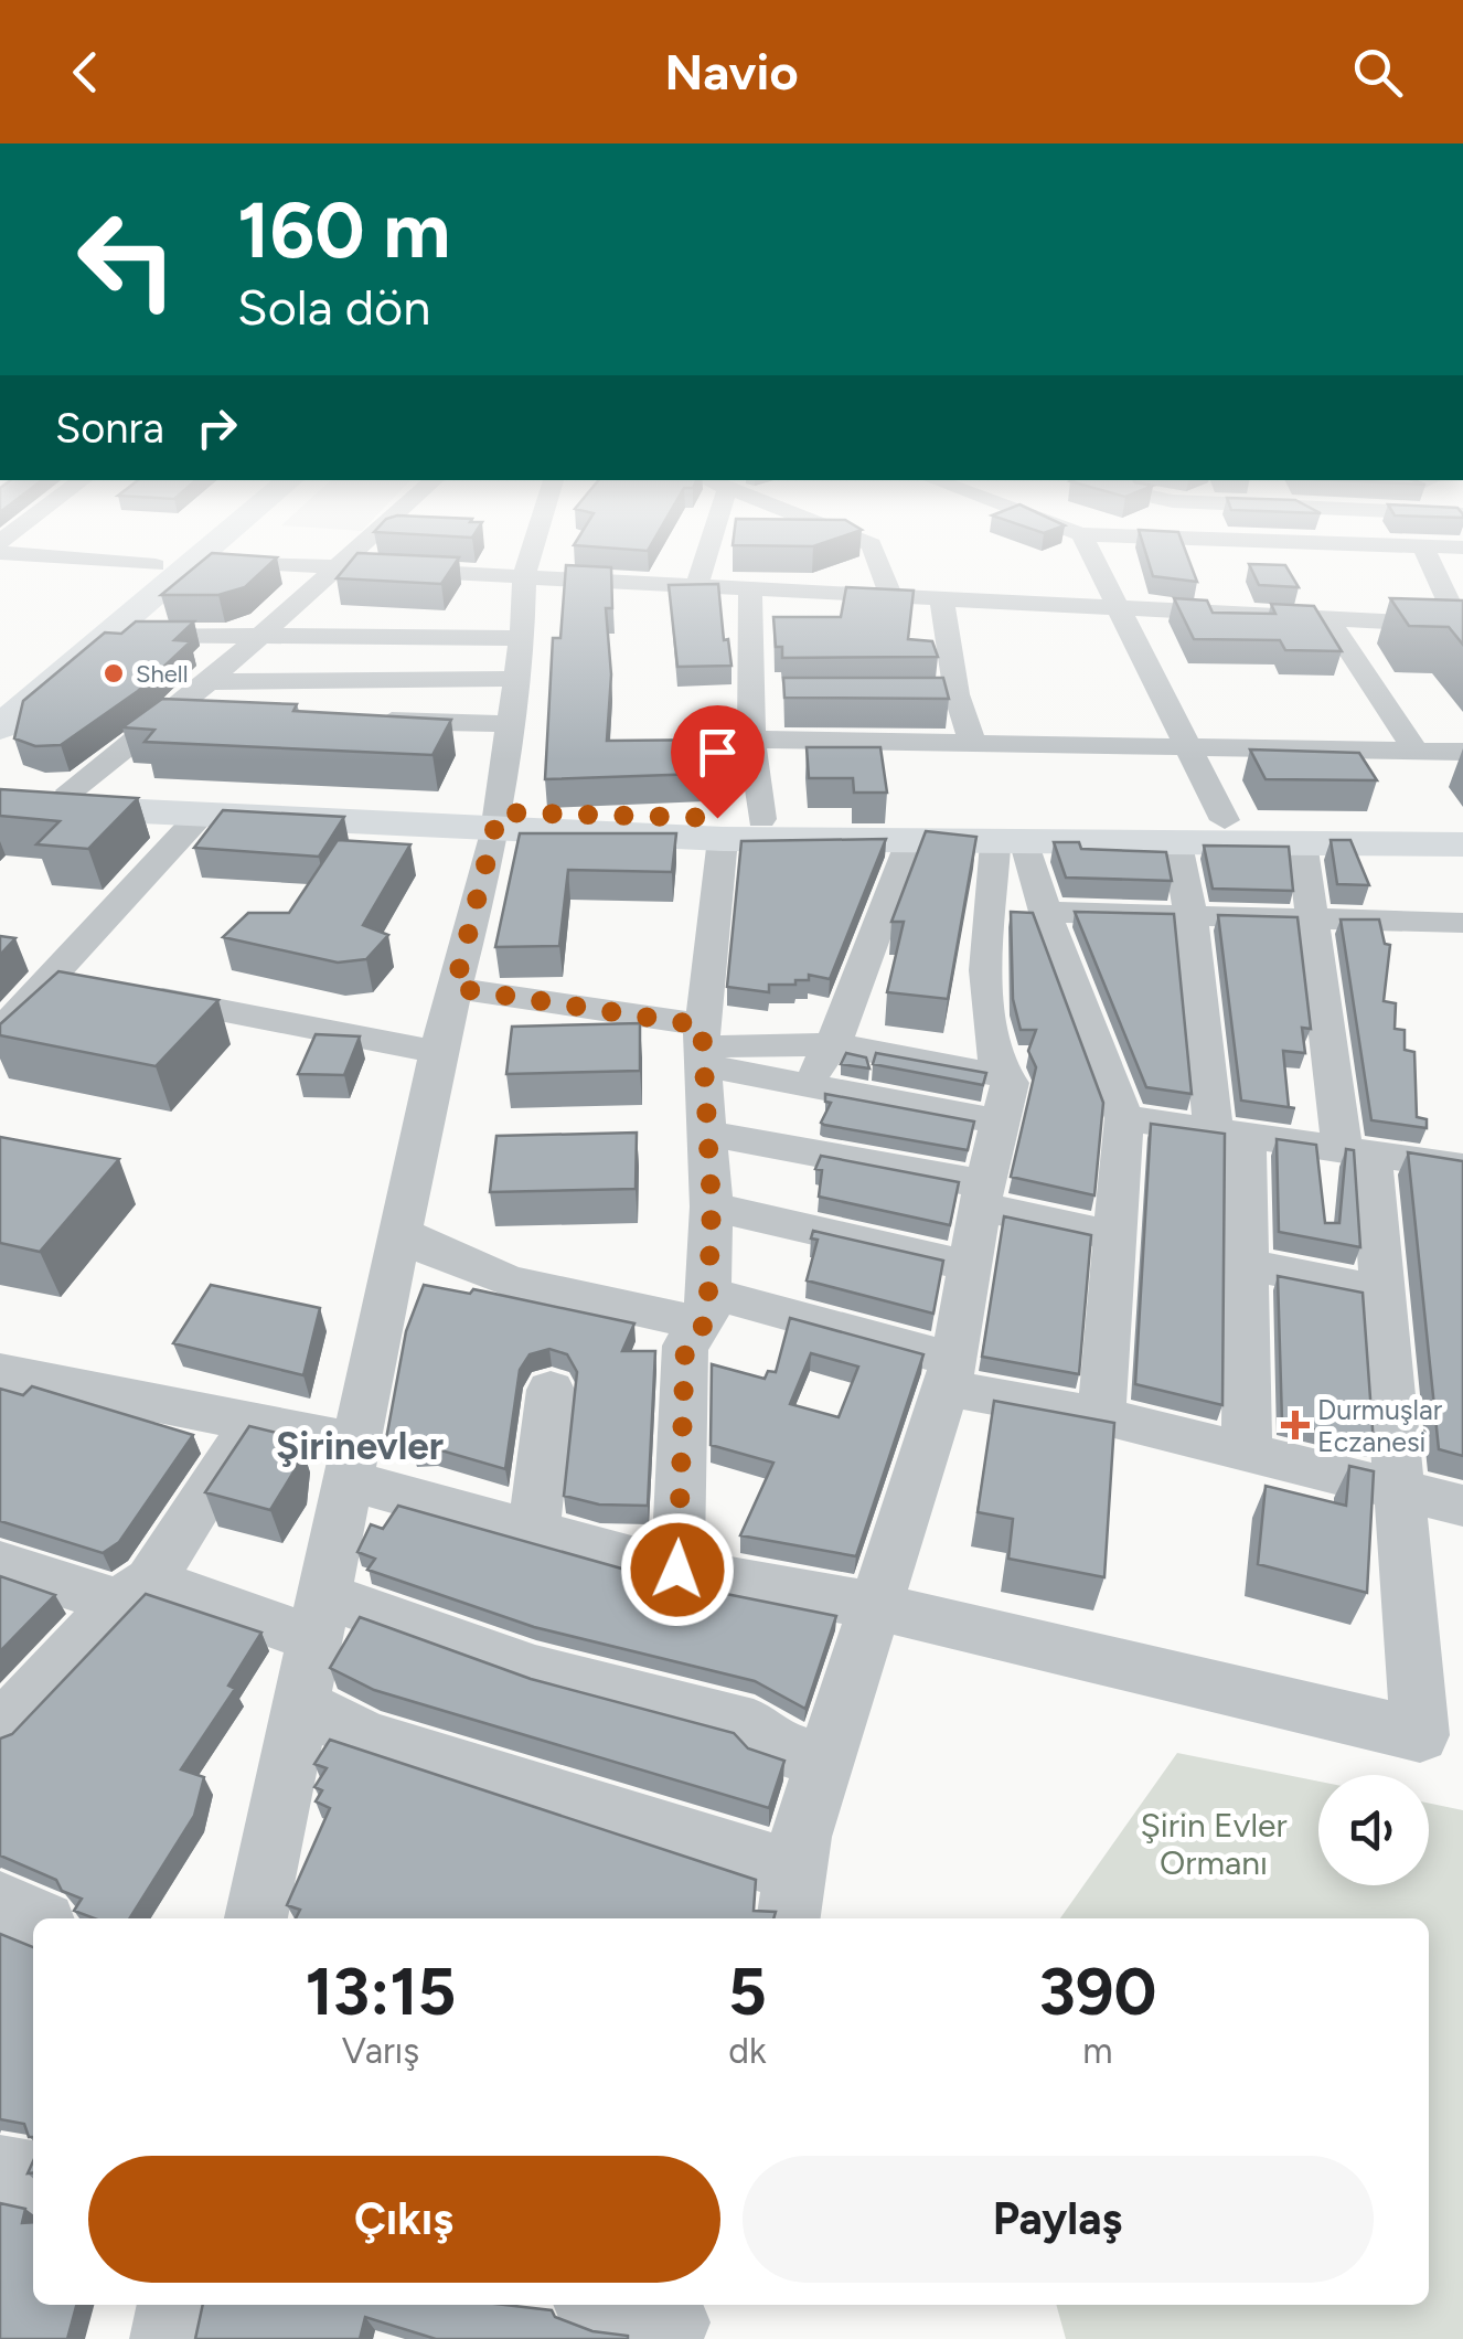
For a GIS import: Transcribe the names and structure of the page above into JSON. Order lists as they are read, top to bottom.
{
  "districts": ["Şirinevler"],
  "parks": ["Şirin Evler Ormanı"],
  "places": {
    "other": ["Shell"],
    "health": ["Durmuşlar Eczanesi"]
  },
  "page": {
    "header": "Navio",
    "turn": ["160 m", "Sola dön"],
    "then": "Sonra",
    "eta": [
      "13:15",
      "Varış",
      "5",
      "dk",
      "390",
      "m"
    ],
    "buttons": ["Çıkış", "Paylaş"]
  }
}
